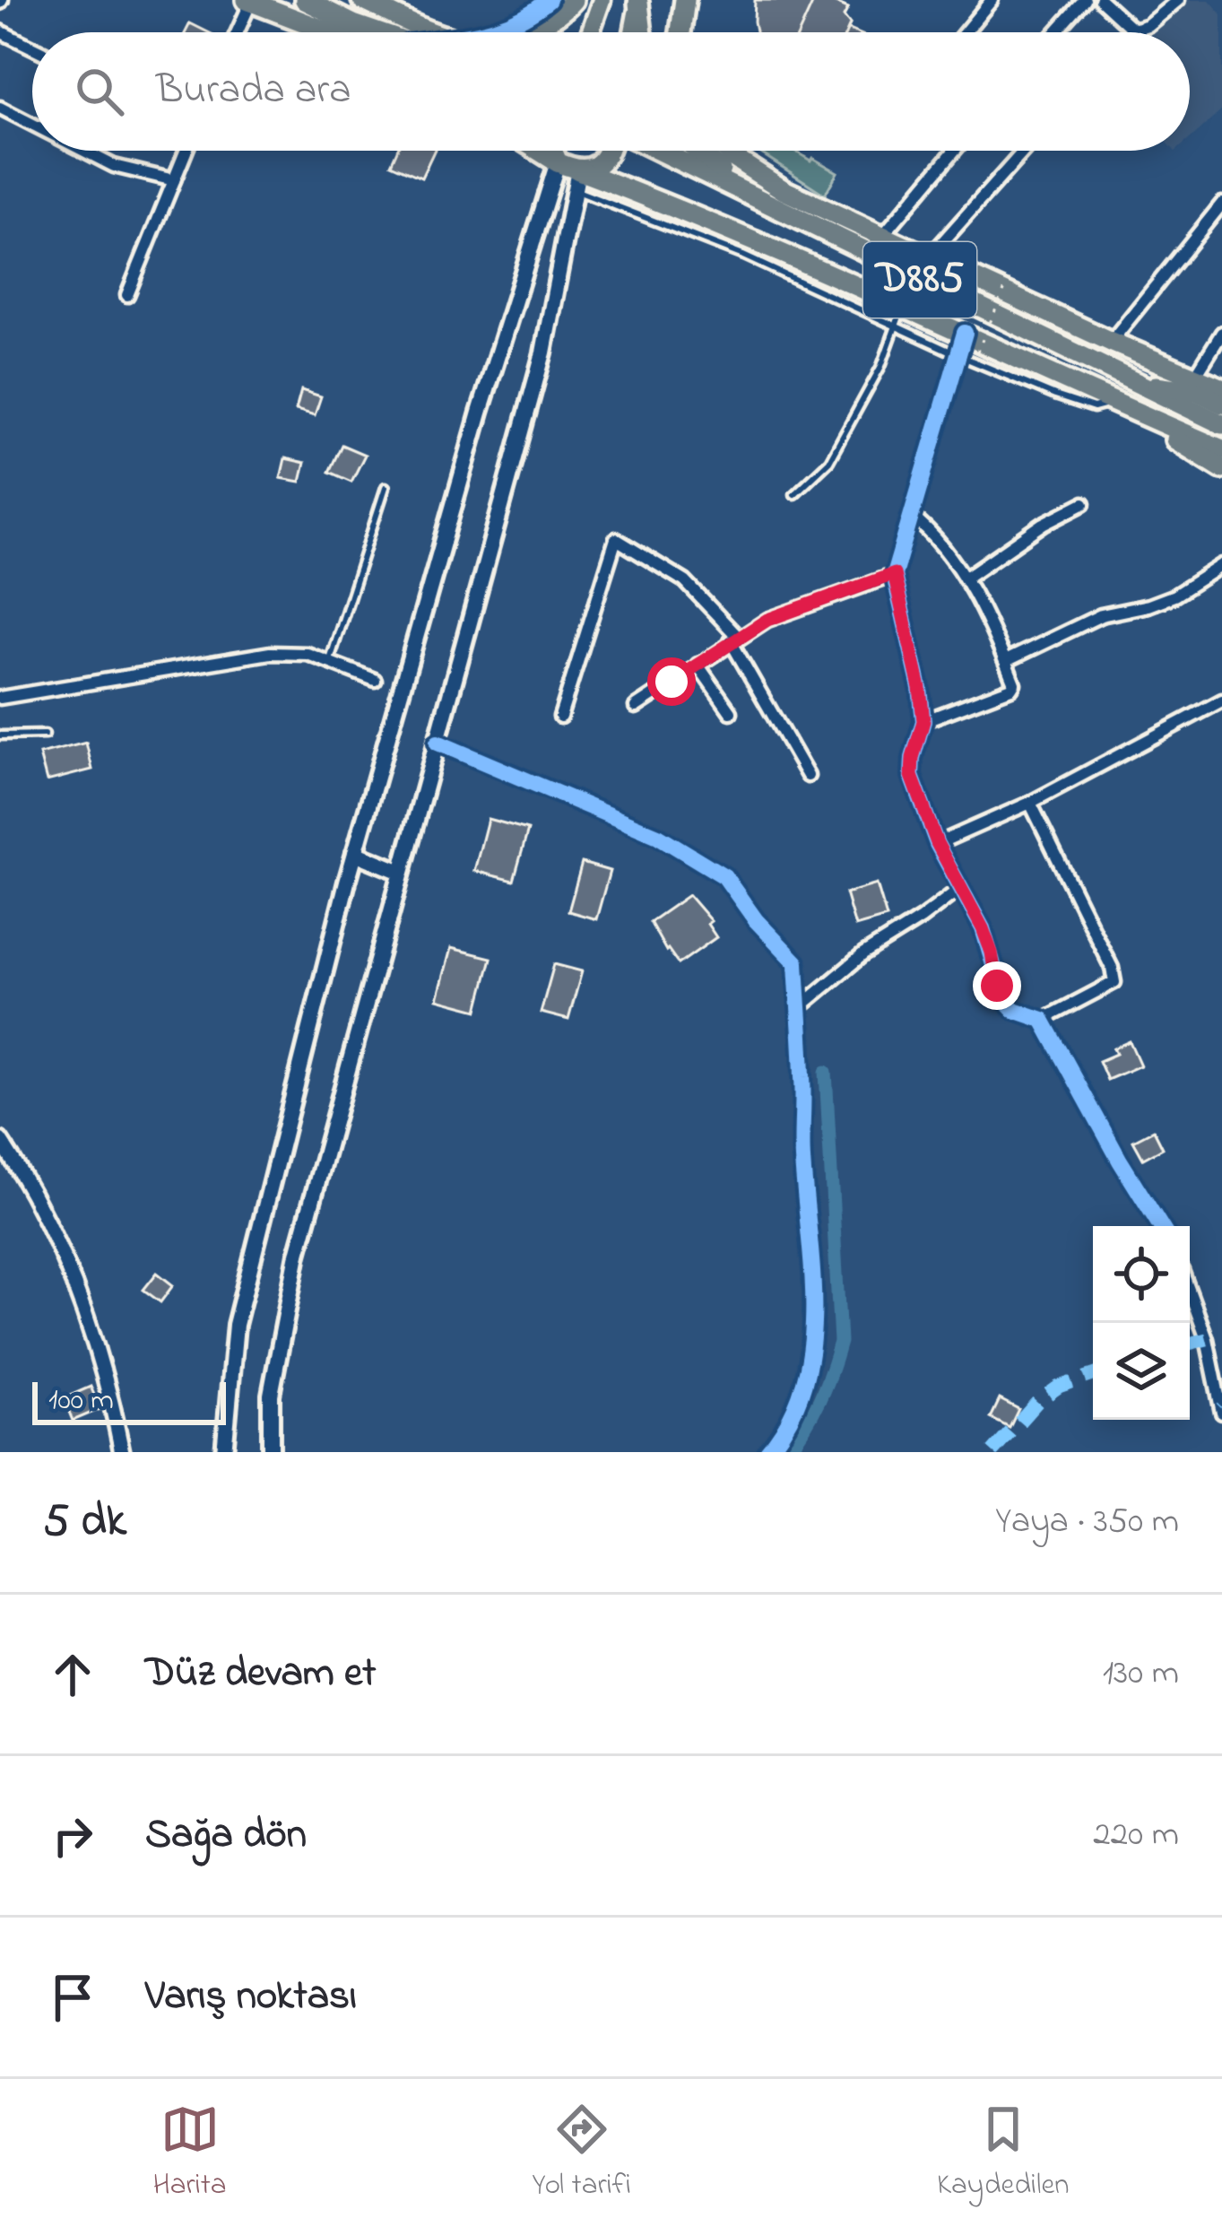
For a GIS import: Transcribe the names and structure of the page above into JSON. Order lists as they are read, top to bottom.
{
  "streets": {
    "highway": ["D885"]
  },
  "scale_bar": "100 m",
  "page": {
    "search": "Burada ara",
    "scale": "100 m",
    "heading": ["5 dk", "Yaya · 350 m"],
    "list": [
      ["Düz devam et", "130 m"],
      ["Sağa dön", "220 m"],
      "Varış noktası"
    ],
    "nav": ["Harita", "Yol tarifi", "Kaydedilen"]
  }
}
